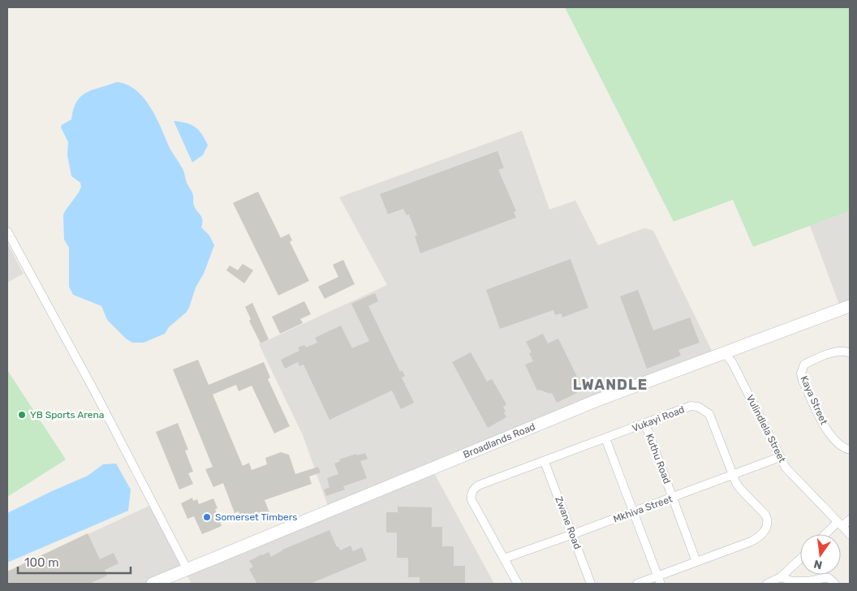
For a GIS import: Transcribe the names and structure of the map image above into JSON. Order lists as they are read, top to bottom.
{
  "streets": {
    "main road": ["Broadlands Road"],
    "street": [
      "Kaya Street",
      "Vukayi Road",
      "Vulindlela Street",
      "Kuthu Road",
      "Mkhiva Street",
      "Zwane Road"
    ]
  },
  "crossings": [
    ["Vukayi Road", "Kuthu Road"],
    ["Vukayi Road", "Mkhiva Street"],
    ["Vukayi Road", "Zwane Road"],
    ["Vulindlela Street", "Broadlands Road"],
    ["Vulindlela Street", "Mkhiva Street"],
    ["Kuthu Road", "Mkhiva Street"],
    ["Mkhiva Street", "Zwane Road"]
  ],
  "districts": ["LWANDLE"],
  "places": ["YB Sports Arena", "Somerset Timbers"],
  "scale_bar": "100 m",
  "north": "bottom"
}
